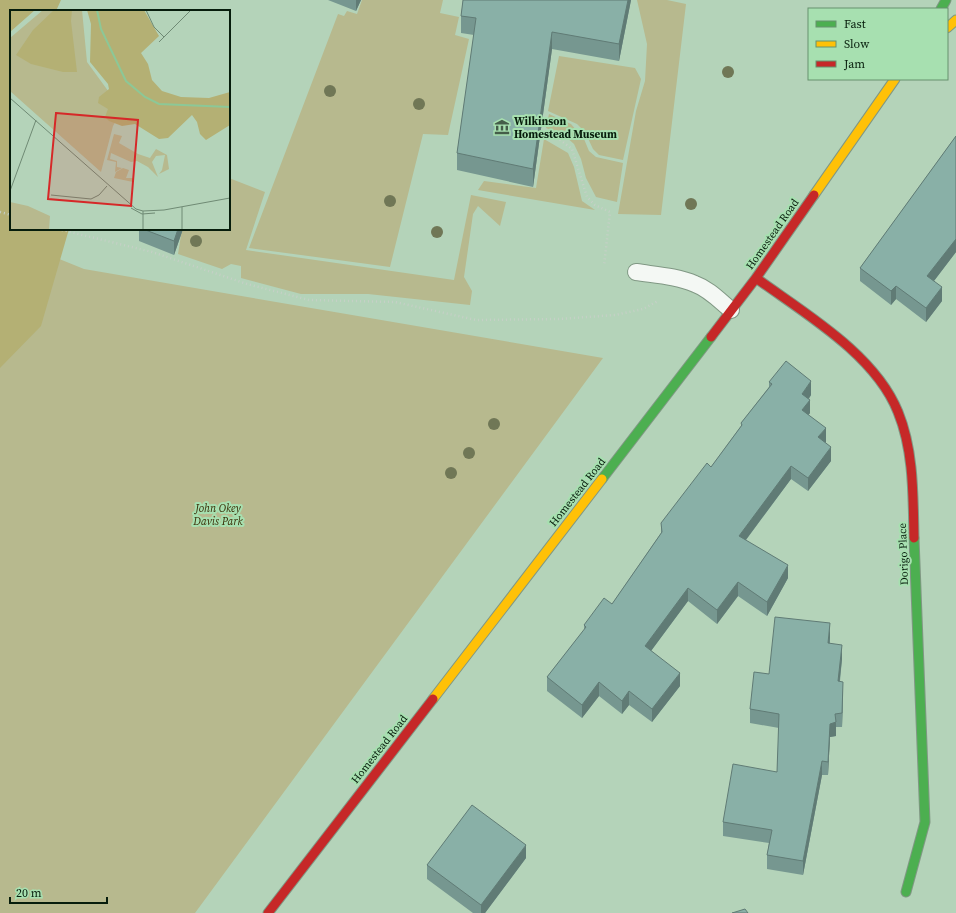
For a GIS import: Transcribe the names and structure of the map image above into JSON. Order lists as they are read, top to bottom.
{
  "streets": {
    "street": ["Homestead Road", "Dorigo Place"]
  },
  "crossings": [
    ["Homestead Road", "Dorigo Place"]
  ],
  "parks": ["John Okey Davis Park"],
  "places": {
    "museum": ["Wilkinson Homestead Museum"]
  },
  "legend": ["Fast", "Slow", "Jam"],
  "scale_bar": "20 m"
}
